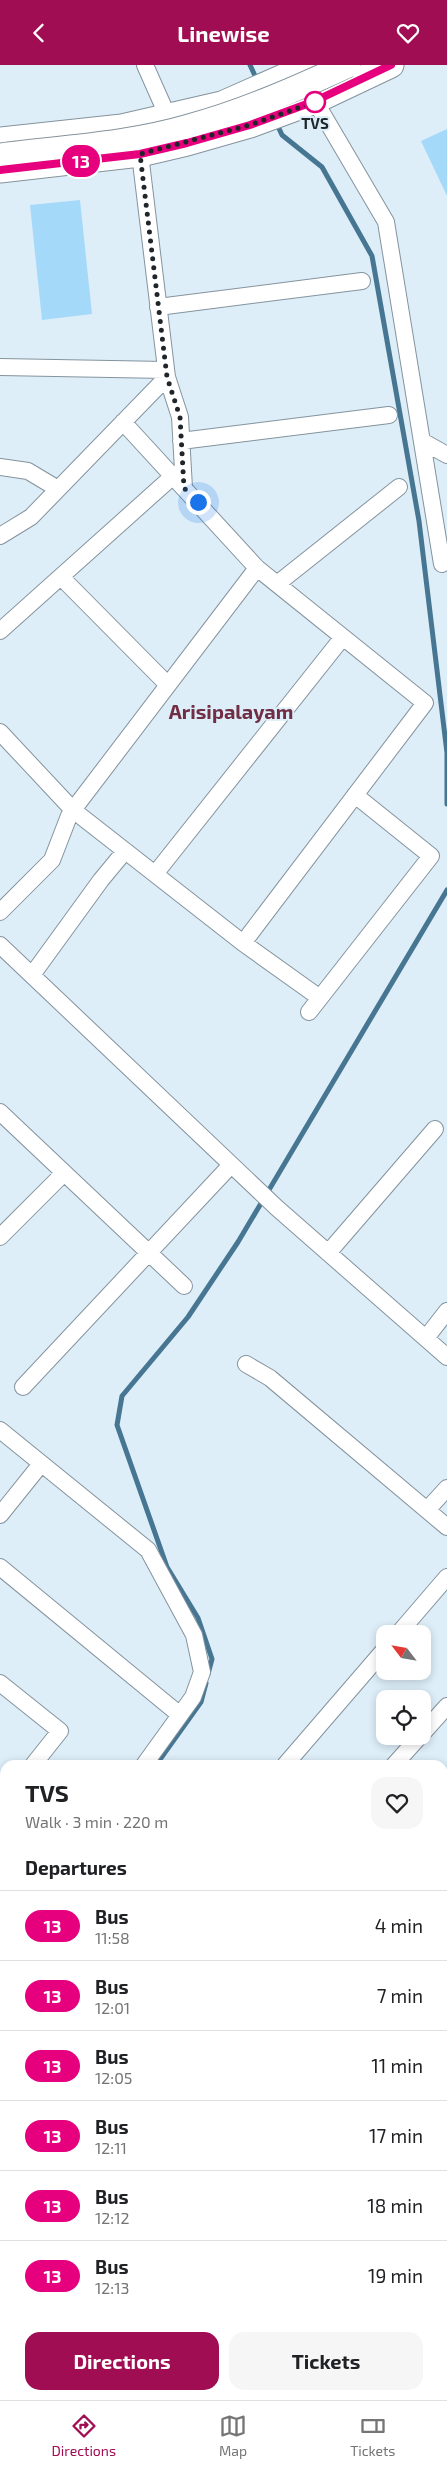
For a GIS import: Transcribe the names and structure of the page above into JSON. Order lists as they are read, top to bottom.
{
  "districts": ["Arisipalayam"],
  "places": ["TVS"],
  "lines": ["bus line 13"],
  "north": "top left",
  "page": {
    "header": "Linewise",
    "on_map": "13",
    "heading": [
      ["TVS", "Walk · 3 min · 220 m"],
      "Departures"
    ],
    "list": [
      {
        "mark": "13",
        "name": "Bus",
        "note": "11:58",
        "value": "4 min"
      },
      {
        "mark": "13",
        "name": "Bus",
        "note": "12:01",
        "value": "7 min"
      },
      {
        "mark": "13",
        "name": "Bus",
        "note": "12:05",
        "value": "11 min"
      },
      {
        "mark": "13",
        "name": "Bus",
        "note": "12:11",
        "value": "17 min"
      },
      {
        "mark": "13",
        "name": "Bus",
        "note": "12:12",
        "value": "18 min"
      },
      {
        "mark": "13",
        "name": "Bus",
        "note": "12:13",
        "value": "19 min"
      }
    ],
    "buttons": ["Directions", "Tickets"],
    "tabs": ["Directions", "Map", "Tickets"]
  }
}
